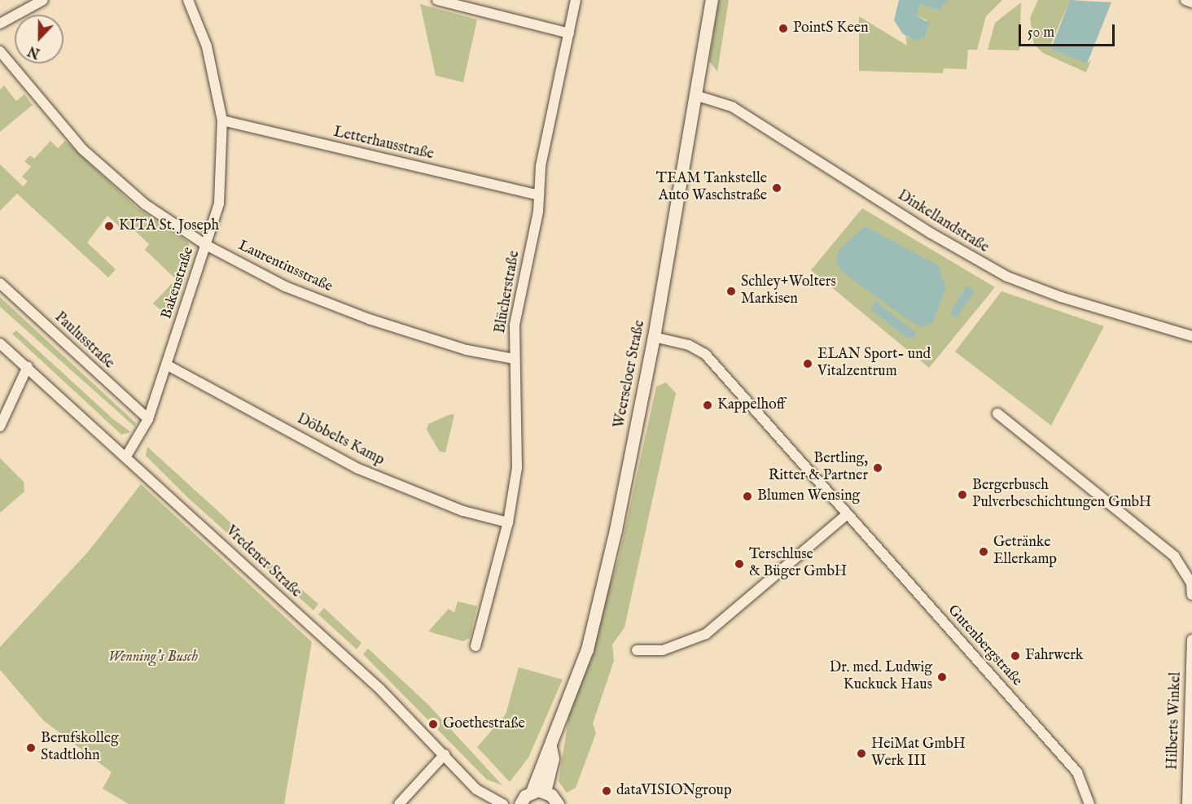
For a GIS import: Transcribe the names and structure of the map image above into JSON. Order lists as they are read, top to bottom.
{
  "streets": {
    "street": [
      "Letterhausstraße",
      "Dinkellandstraße",
      "Laurentiusstraße",
      "Bakenstraße",
      "Blücherstraße",
      "Paulusstraße",
      "Weerseloer Straße",
      "Döbbelts Kamp",
      "Vredener Straße",
      "Gutenbergstraße",
      "Hilberts Winkel"
    ]
  },
  "crossings": [
    ["Letterhausstraße", "Bakenstraße"],
    ["Letterhausstraße", "Blücherstraße"],
    ["Dinkellandstraße", "Weerseloer Straße"],
    ["Laurentiusstraße", "Bakenstraße"],
    ["Laurentiusstraße", "Blücherstraße"],
    ["Bakenstraße", "Paulusstraße"],
    ["Bakenstraße", "Döbbelts Kamp"],
    ["Bakenstraße", "Vredener Straße"],
    ["Blücherstraße", "Döbbelts Kamp"],
    ["Weerseloer Straße", "Gutenbergstraße"]
  ],
  "parks": ["Wenning's Busch"],
  "places": [
    "PointS Keen",
    "TEAM Tankstelle Auto Waschstraße",
    "KITA St. Joseph",
    "Schley+Wolters Markisen",
    "ELAN Sport- und Vitalzentrum",
    "Kappelhoff",
    "Bertling, Ritter & Partner",
    "Bergerbusch Pulverbeschichtungen GmbH",
    "Blumen Wensing",
    "Getränke Ellerkamp",
    "Terschluse & Büger GmbH",
    "Fahrwerk",
    "Dr. med. Ludwig Kuckuck Haus",
    "Goethestraße",
    "Berufskolleg Stadtlohn",
    "HeiMat GmbH Werk III",
    "dataVISIONgroup"
  ],
  "scale_bar": "50 m",
  "north": "bottom"
}
